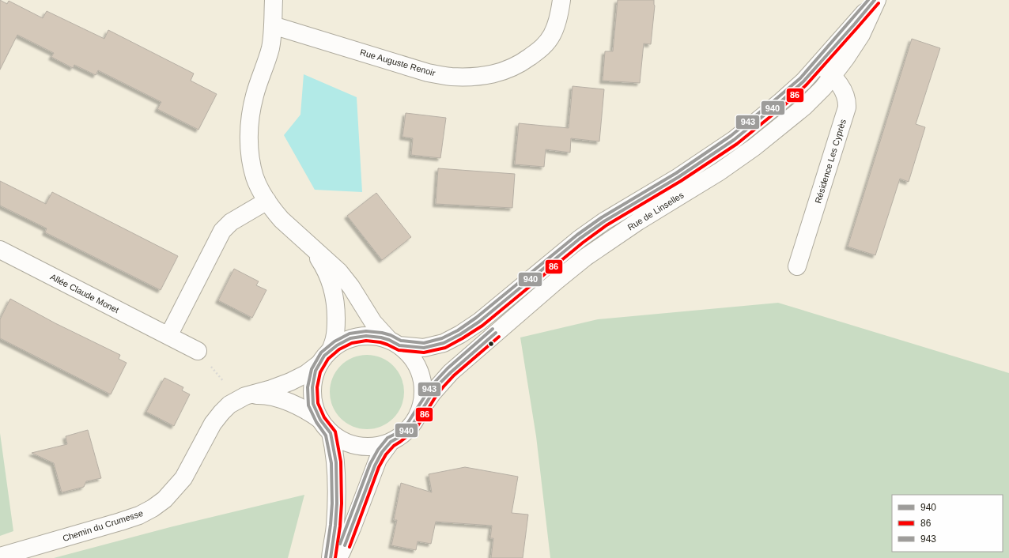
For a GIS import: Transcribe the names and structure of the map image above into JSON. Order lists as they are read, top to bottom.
{
  "streets": {
    "street": [
      "Rue Auguste Renoir",
      "Résidence Les Cyprès",
      "Rue de Linselles",
      "Allée Claude Monet",
      "Chemin du Crumesse"
    ]
  },
  "crossings": [
    ["Résidence Les Cyprès", "Rue de Linselles"],
    ["Rue de Linselles", "Chemin du Crumesse"]
  ],
  "lines": ["transit line 940", "transit line 943", "transit line 86"],
  "legend": ["940", "86", "943"]
}
